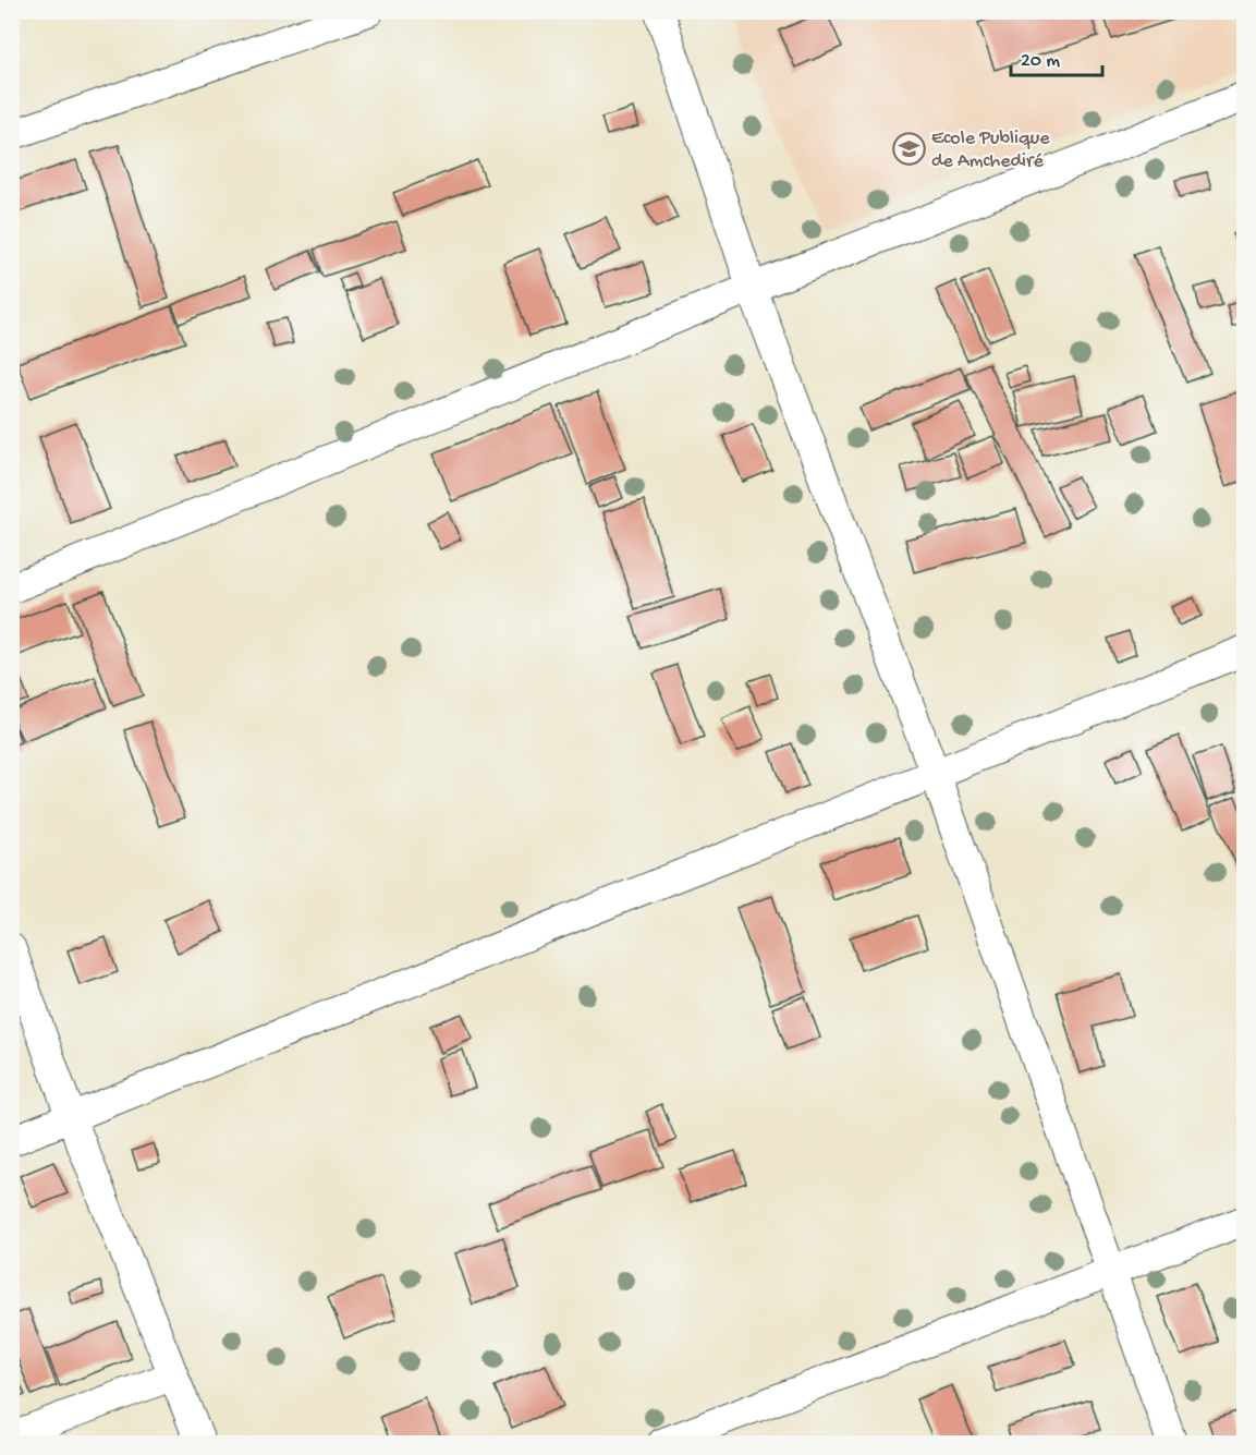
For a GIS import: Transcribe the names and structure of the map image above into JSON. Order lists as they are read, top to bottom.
{
  "places": {
    "school or university": ["Ecole Publique de Amchediré"]
  },
  "scale_bar": "20 m"
}
